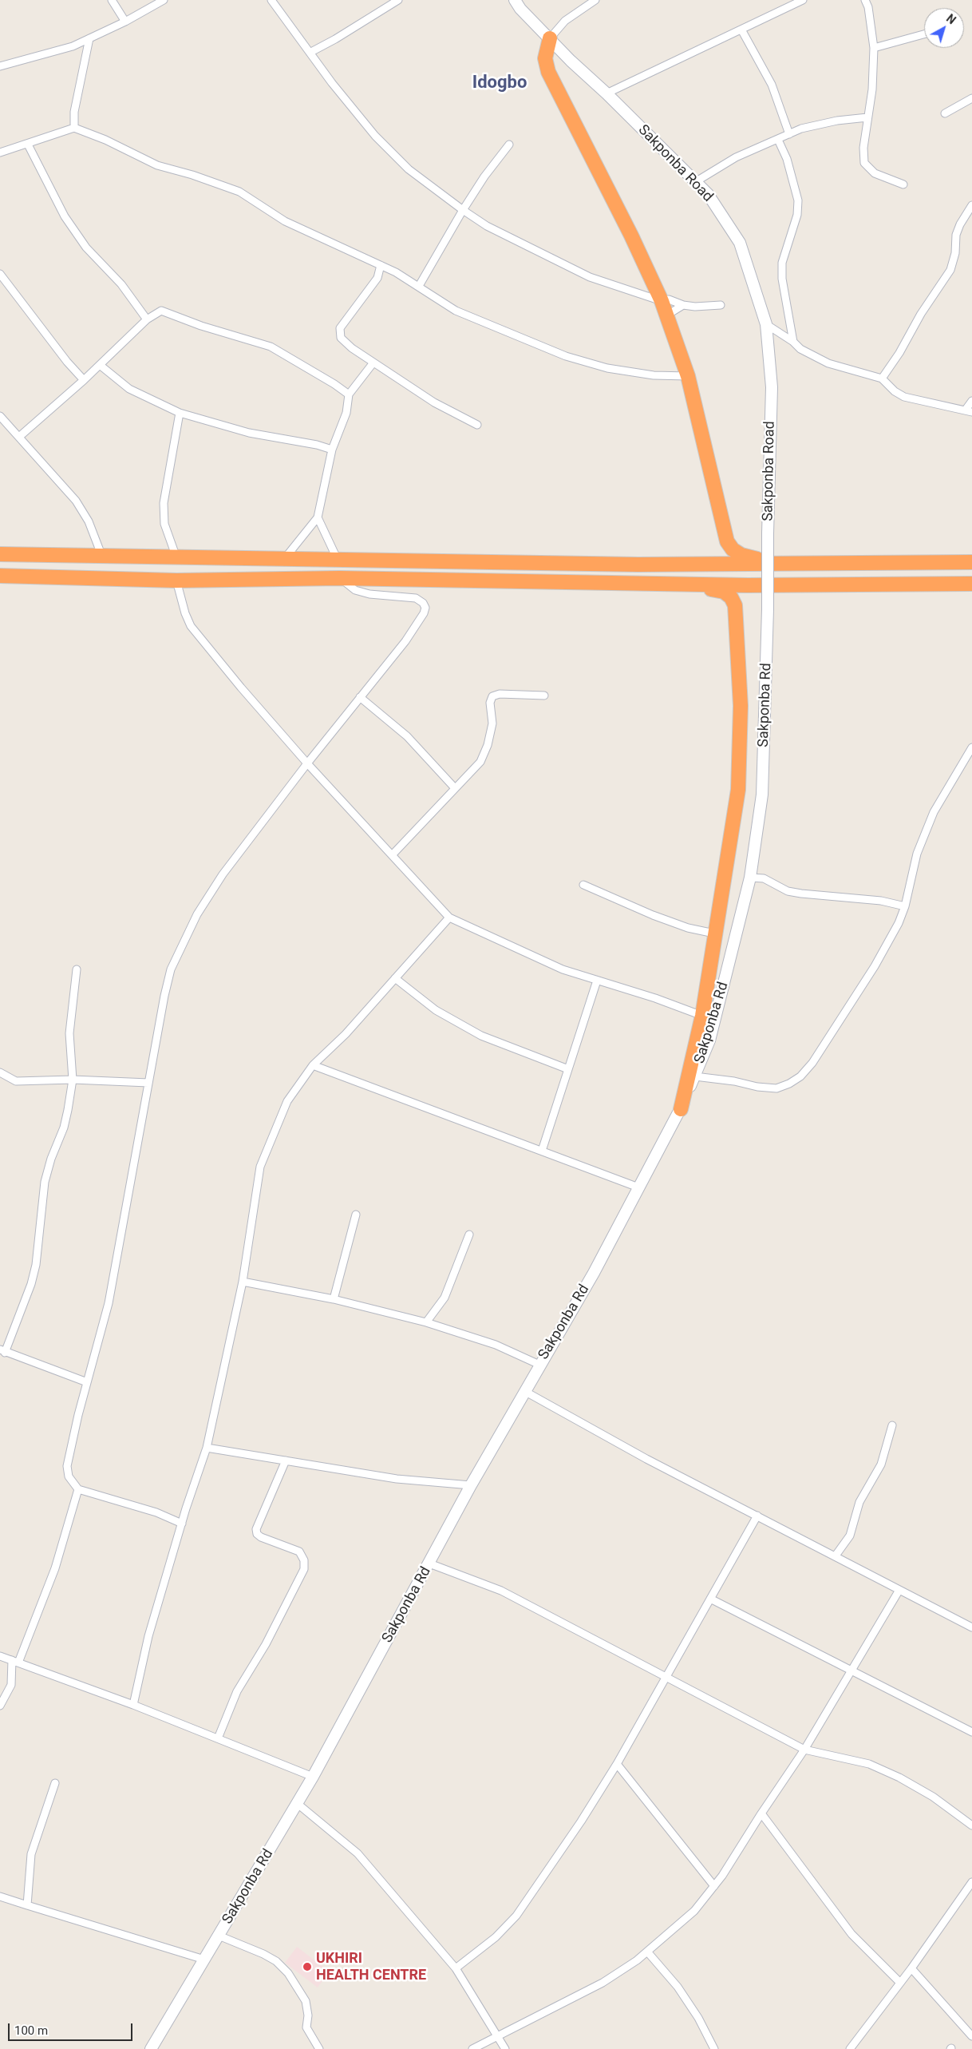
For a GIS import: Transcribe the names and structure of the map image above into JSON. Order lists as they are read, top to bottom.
{
  "streets": {
    "main road": ["Sakponba Road", "Sakponba Rd"]
  },
  "crossings": [
    ["Sakponba Road", "Sakponba Rd"]
  ],
  "districts": ["Idogbo"],
  "places": ["UKHIRI HEALTH CENTRE"],
  "scale_bar": "100 m",
  "north": "top right"
}
